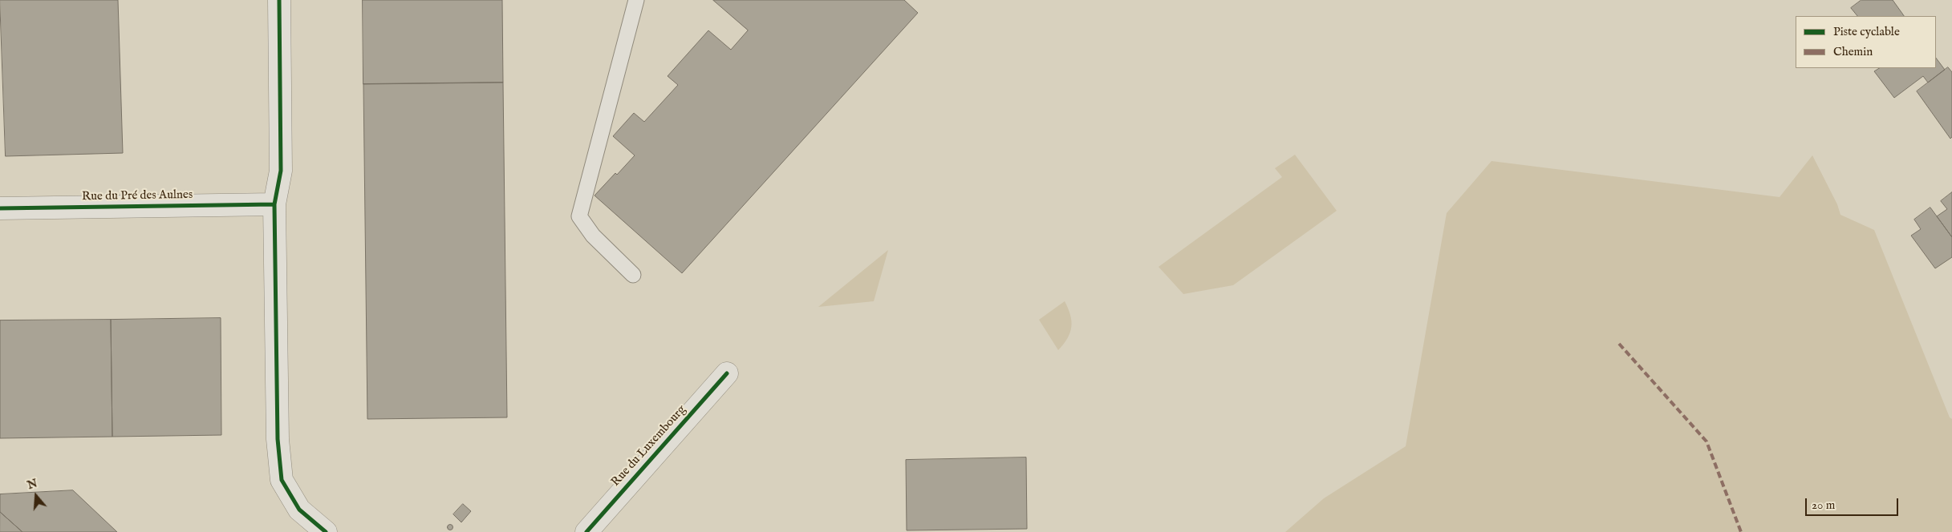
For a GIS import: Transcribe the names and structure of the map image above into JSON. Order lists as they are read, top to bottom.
{
  "streets": {
    "street": ["Rue du Pré des Aulnes", "Rue du Luxembourg"]
  },
  "legend": ["Piste cyclable", "Chemin"],
  "scale_bar": "20 m",
  "north": "top"
}
